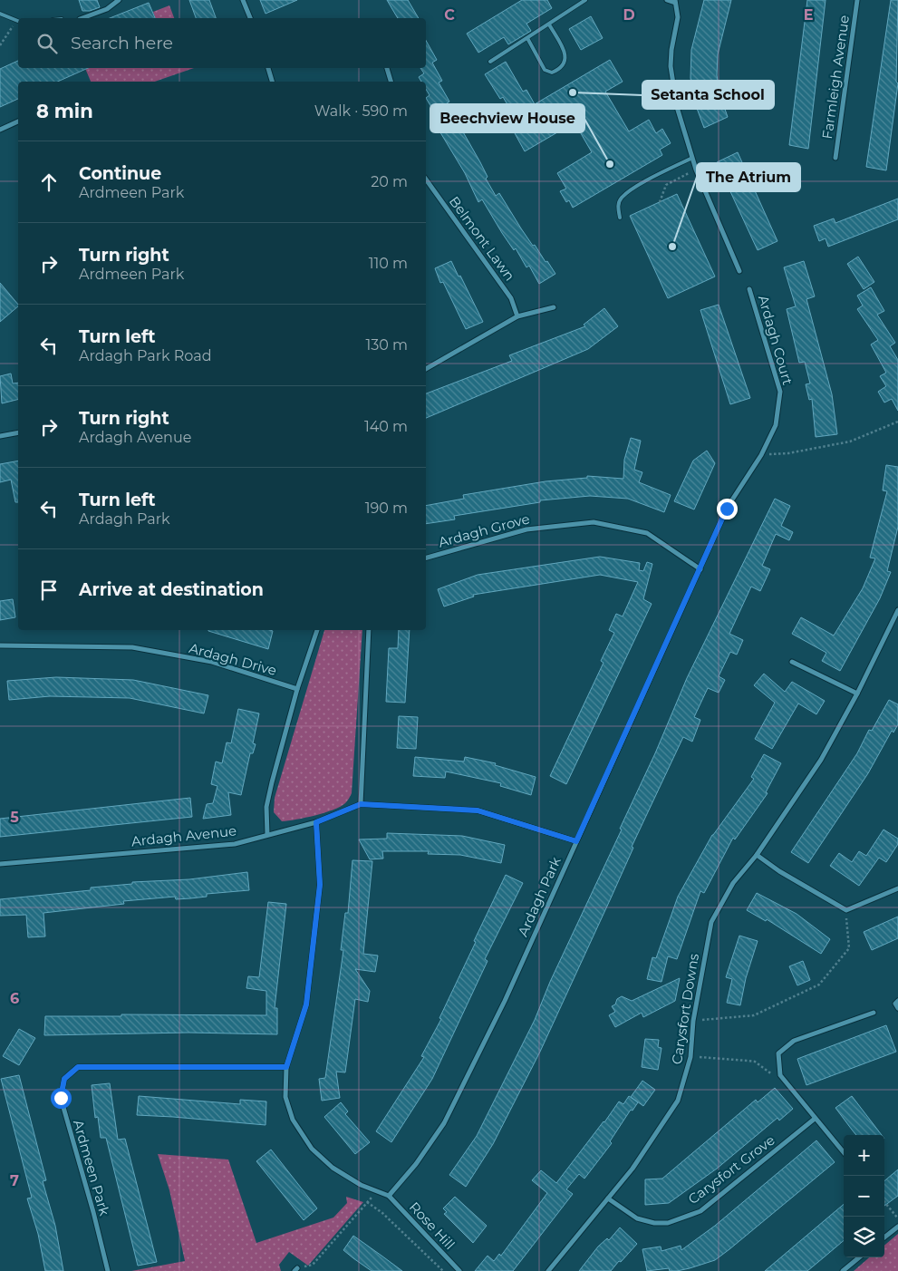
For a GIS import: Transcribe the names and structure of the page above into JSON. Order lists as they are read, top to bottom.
{
  "streets": {
    "street": [
      "Farmleigh Avenue",
      "Belmont Lawn",
      "Ardagh Court",
      "Ardagh Grove",
      "Ardagh Drive",
      "Ardagh Avenue",
      "Ardagh Park",
      "Carysfort Downs",
      "Ardmeen Park",
      "Carysfort Grove",
      "Rose Hill"
    ]
  },
  "crossings": [
    ["Ardagh Court", "Ardagh Park"],
    ["Ardagh Grove", "Ardagh Park"],
    ["Ardagh Avenue", "Ardagh Park"],
    ["Ardagh Park", "Rose Hill"],
    ["Carysfort Downs", "Carysfort Grove"]
  ],
  "places": ["Setanta School", "Beechview House", "The Atrium"],
  "page": {
    "search": "Search here",
    "heading": ["8 min", "Walk · 590 m"],
    "list": [
      ["Continue", "Ardmeen Park", "20 m"],
      ["Turn right", "Ardmeen Park", "110 m"],
      ["Turn left", "Ardagh Park Road", "130 m"],
      ["Turn right", "Ardagh Avenue", "140 m"],
      ["Turn left", "Ardagh Park", "190 m"],
      "Arrive at destination"
    ],
    "map_buttons": ["+", "−"]
  },
  "grid": {
    "columns": ["C", "D", "E"],
    "rows": ["5", "6", "7"]
  }
}
